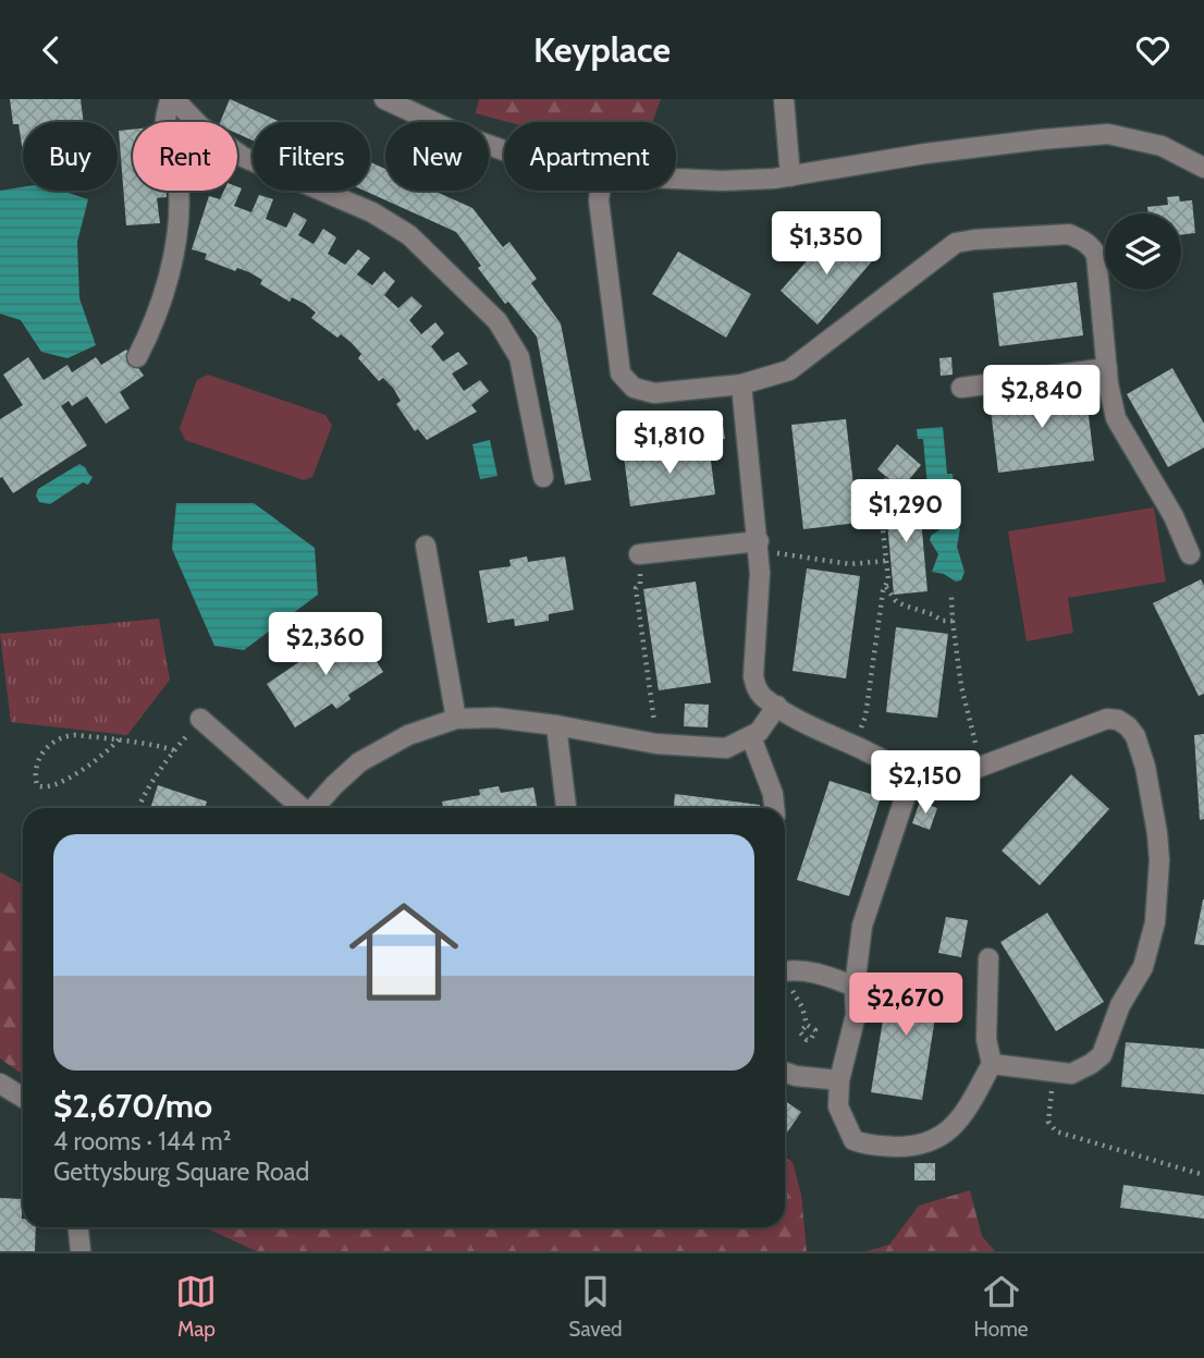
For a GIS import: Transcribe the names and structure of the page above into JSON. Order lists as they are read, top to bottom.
{
  "page": {
    "header": "Keyplace",
    "chip": [
      "Buy",
      "Rent",
      "Filters",
      "New",
      "Apartment"
    ],
    "price": [
      "$1,350",
      "$2,840",
      "$1,810",
      "$1,290",
      "$2,360",
      "$2,150",
      "$2,670"
    ],
    "list": [
      {
        "name": "$2,670/mo",
        "note": "4 rooms · 144 m² · Gettysburg Square Road"
      }
    ],
    "tabs": ["Map", "Saved", "Home"]
  }
}
